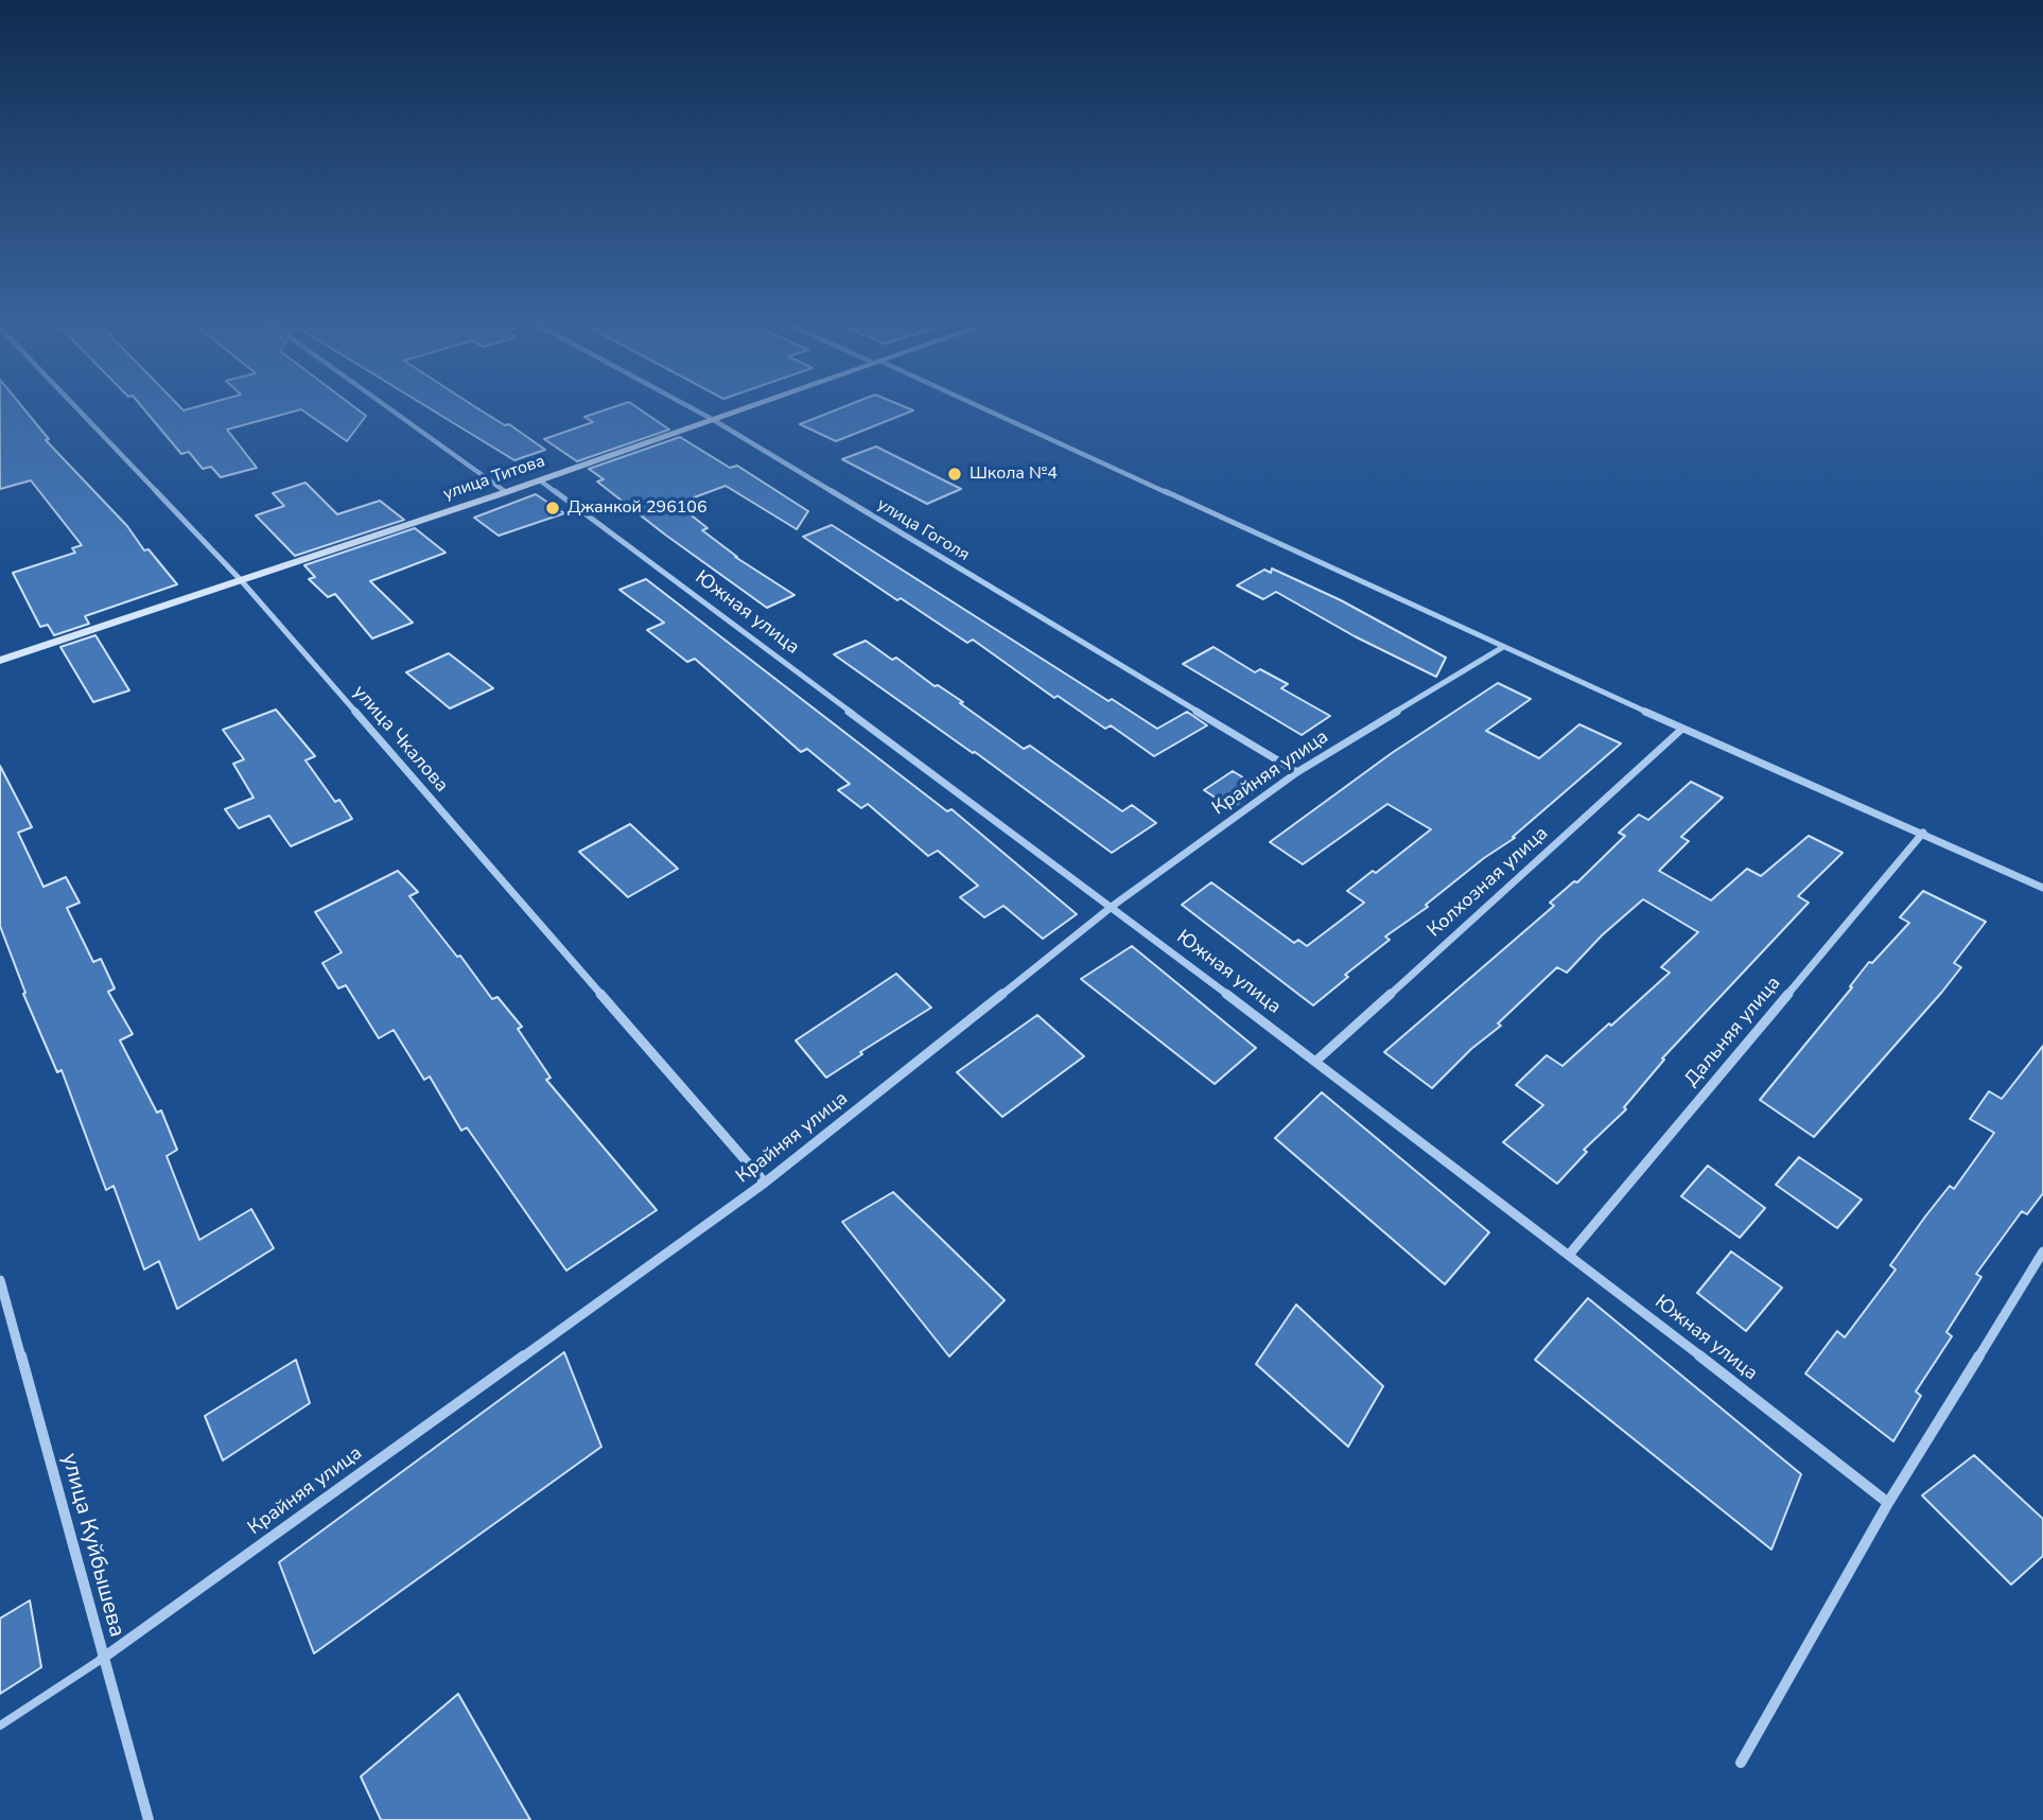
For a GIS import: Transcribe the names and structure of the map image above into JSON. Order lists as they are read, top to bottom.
{
  "streets": {
    "main road": ["улица Титова"],
    "street": [
      "улица Гоголя",
      "Южная улица",
      "улица Чкалова",
      "Крайняя улица",
      "Колхозная улица",
      "Дальняя улица",
      "улица Куйбышева"
    ]
  },
  "crossings": [
    ["улица Титова", "улица Гоголя"],
    ["улица Титова", "Южная улица"],
    ["улица Титова", "улица Чкалова"],
    ["улица Гоголя", "Крайняя улица"],
    ["Южная улица", "Крайняя улица"],
    ["Южная улица", "Колхозная улица"],
    ["Южная улица", "Дальняя улица"],
    ["улица Чкалова", "Крайняя улица"],
    ["Крайняя улица", "улица Куйбышева"]
  ],
  "places": ["Школа №4", "Джанкой 296106"]
}
